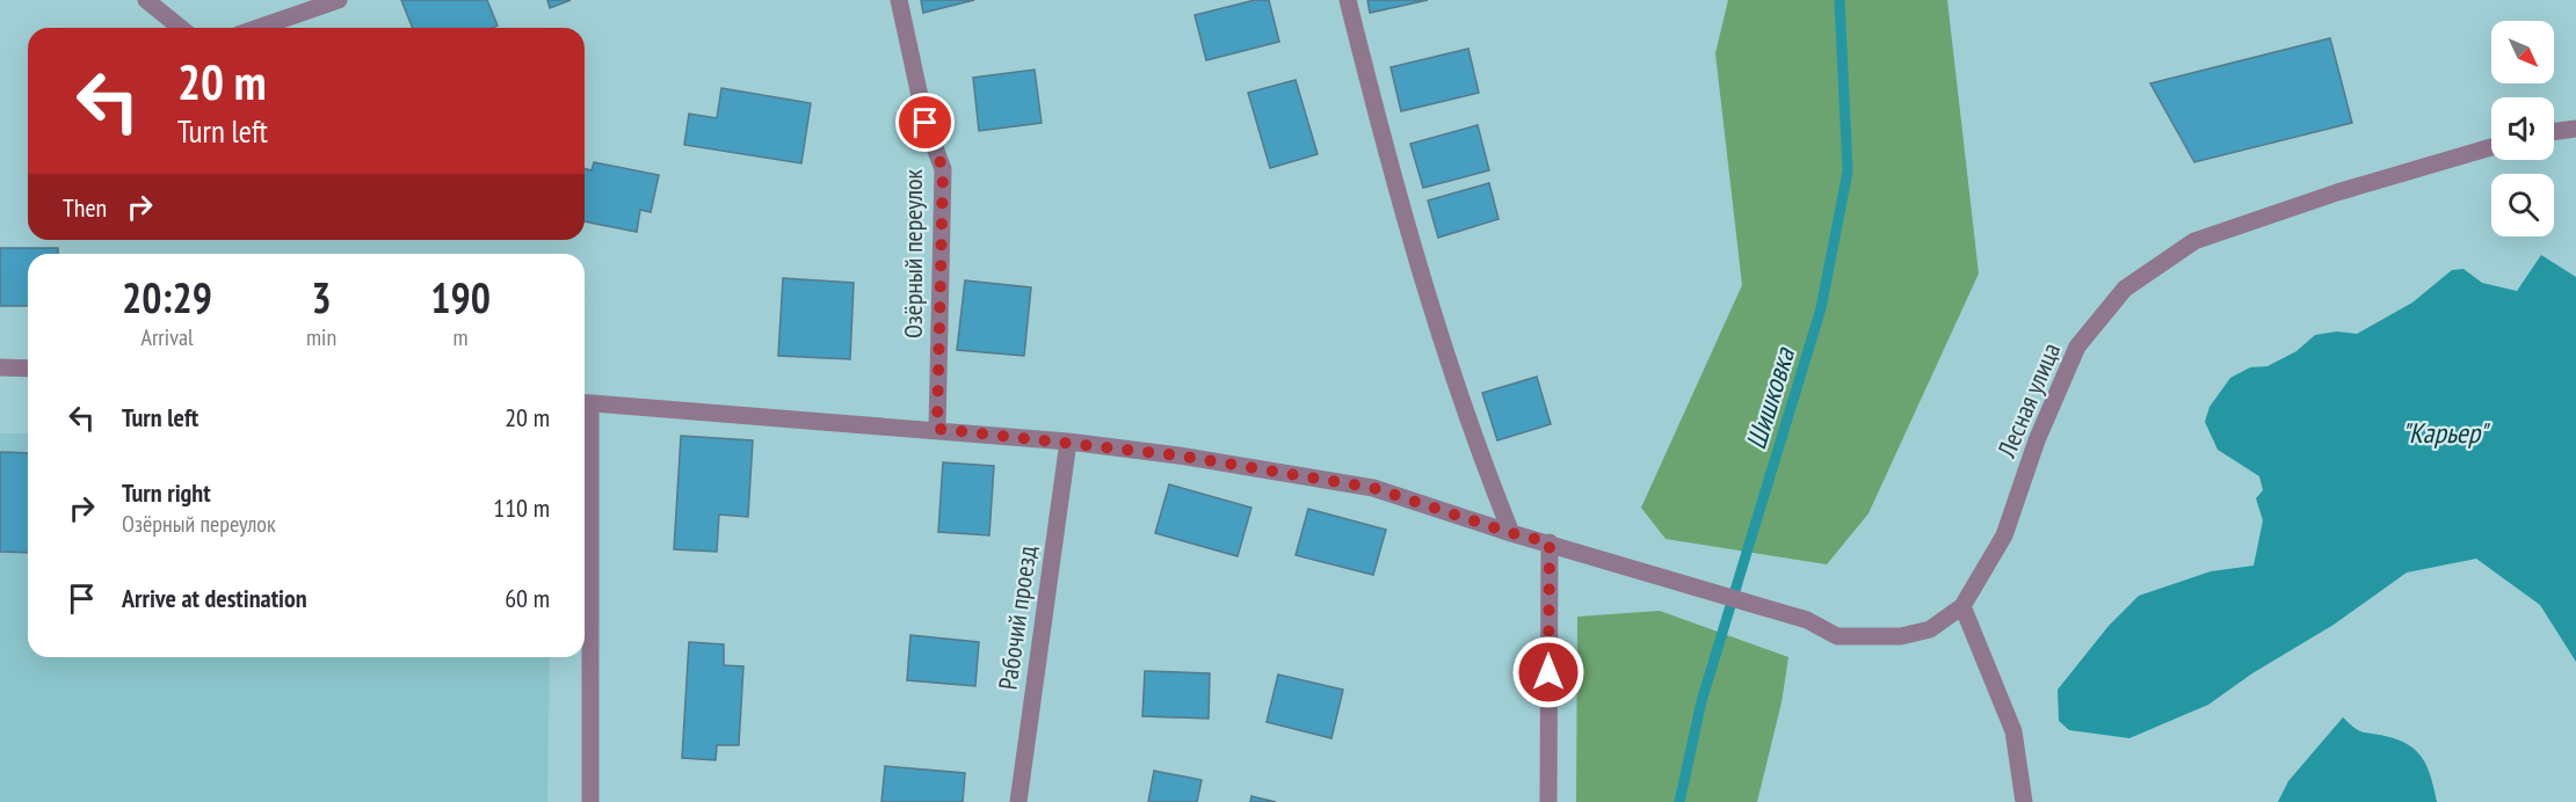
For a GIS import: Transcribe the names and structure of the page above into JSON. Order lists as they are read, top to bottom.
{
  "streets": {
    "street": ["Озёрный переулок", "Лесная улица", "Рабочий проезд"]
  },
  "crossings": [
    ["Озёрный переулок", "Лесная улица"],
    ["Лесная улица", "Рабочий проезд"]
  ],
  "water": ["Шишковка", "\"Карьер\""],
  "north": "bottom right",
  "page": {
    "turn": ["20 m", "Turn left"],
    "then": "Then",
    "eta": [
      "20:29",
      "Arrival",
      "3",
      "min",
      "190",
      "m"
    ],
    "list": [
      {
        "name": "Turn left",
        "value": "20 m"
      },
      {
        "name": "Turn right",
        "note": "Озёрный переулок",
        "value": "110 m"
      },
      {
        "name": "Arrive at destination",
        "value": "60 m"
      }
    ]
  }
}
